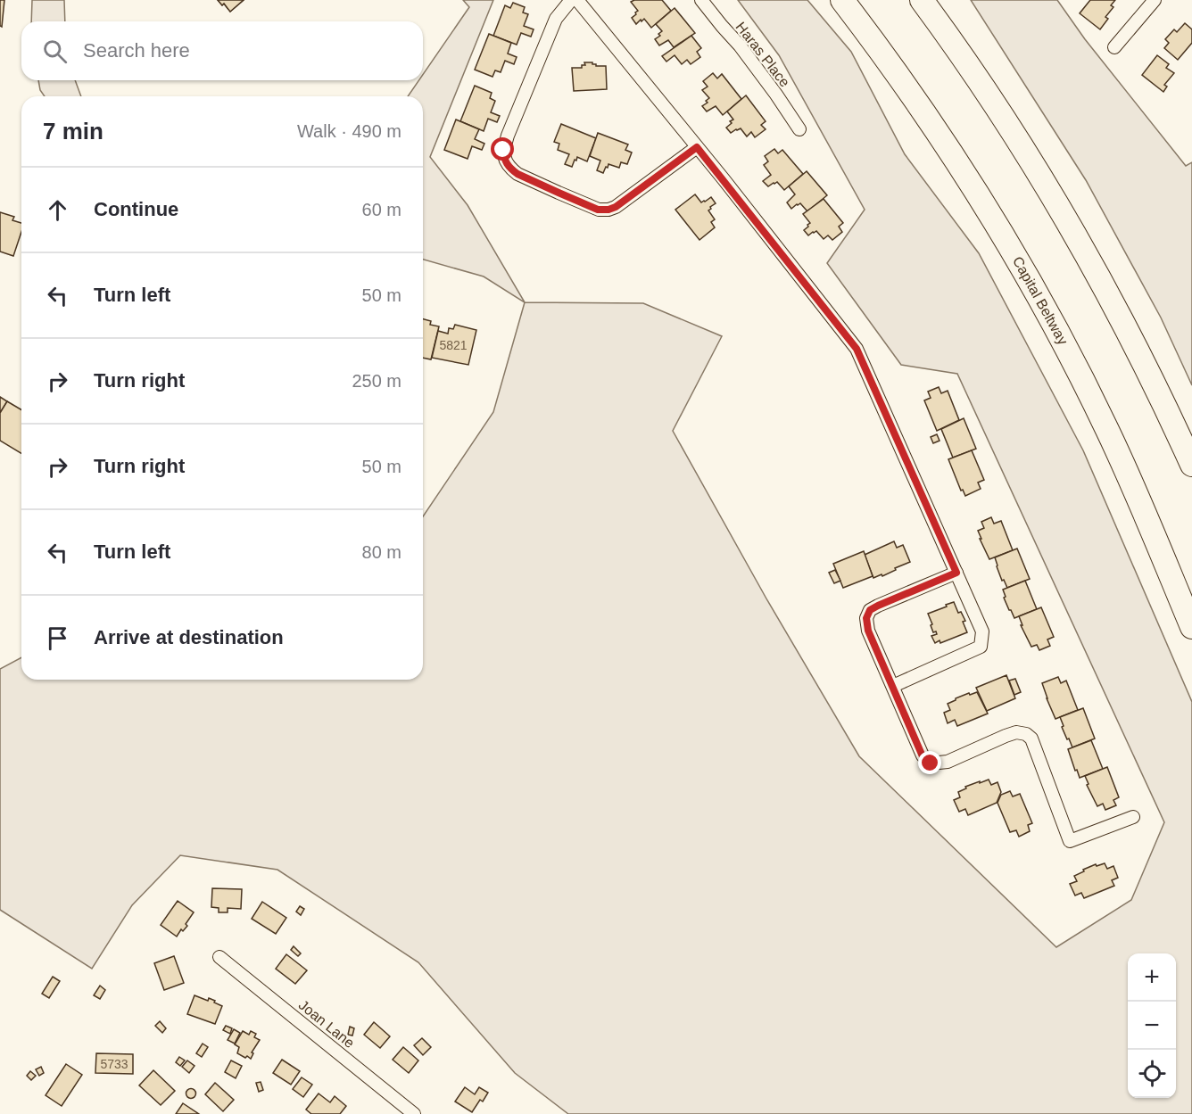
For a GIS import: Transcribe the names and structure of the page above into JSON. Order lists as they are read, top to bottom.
{
  "streets": {
    "highway": ["Capital Beltway"],
    "street": ["Haras Place", "Joan Lane"]
  },
  "house_numbers": ["5821", "5733"],
  "page": {
    "search": "Search here",
    "heading": ["7 min", "Walk · 490 m"],
    "list": [
      ["Continue", "60 m"],
      ["Turn left", "50 m"],
      ["Turn right", "250 m"],
      ["Turn right", "50 m"],
      ["Turn left", "80 m"],
      "Arrive at destination"
    ],
    "map_buttons": ["+", "−"]
  }
}
